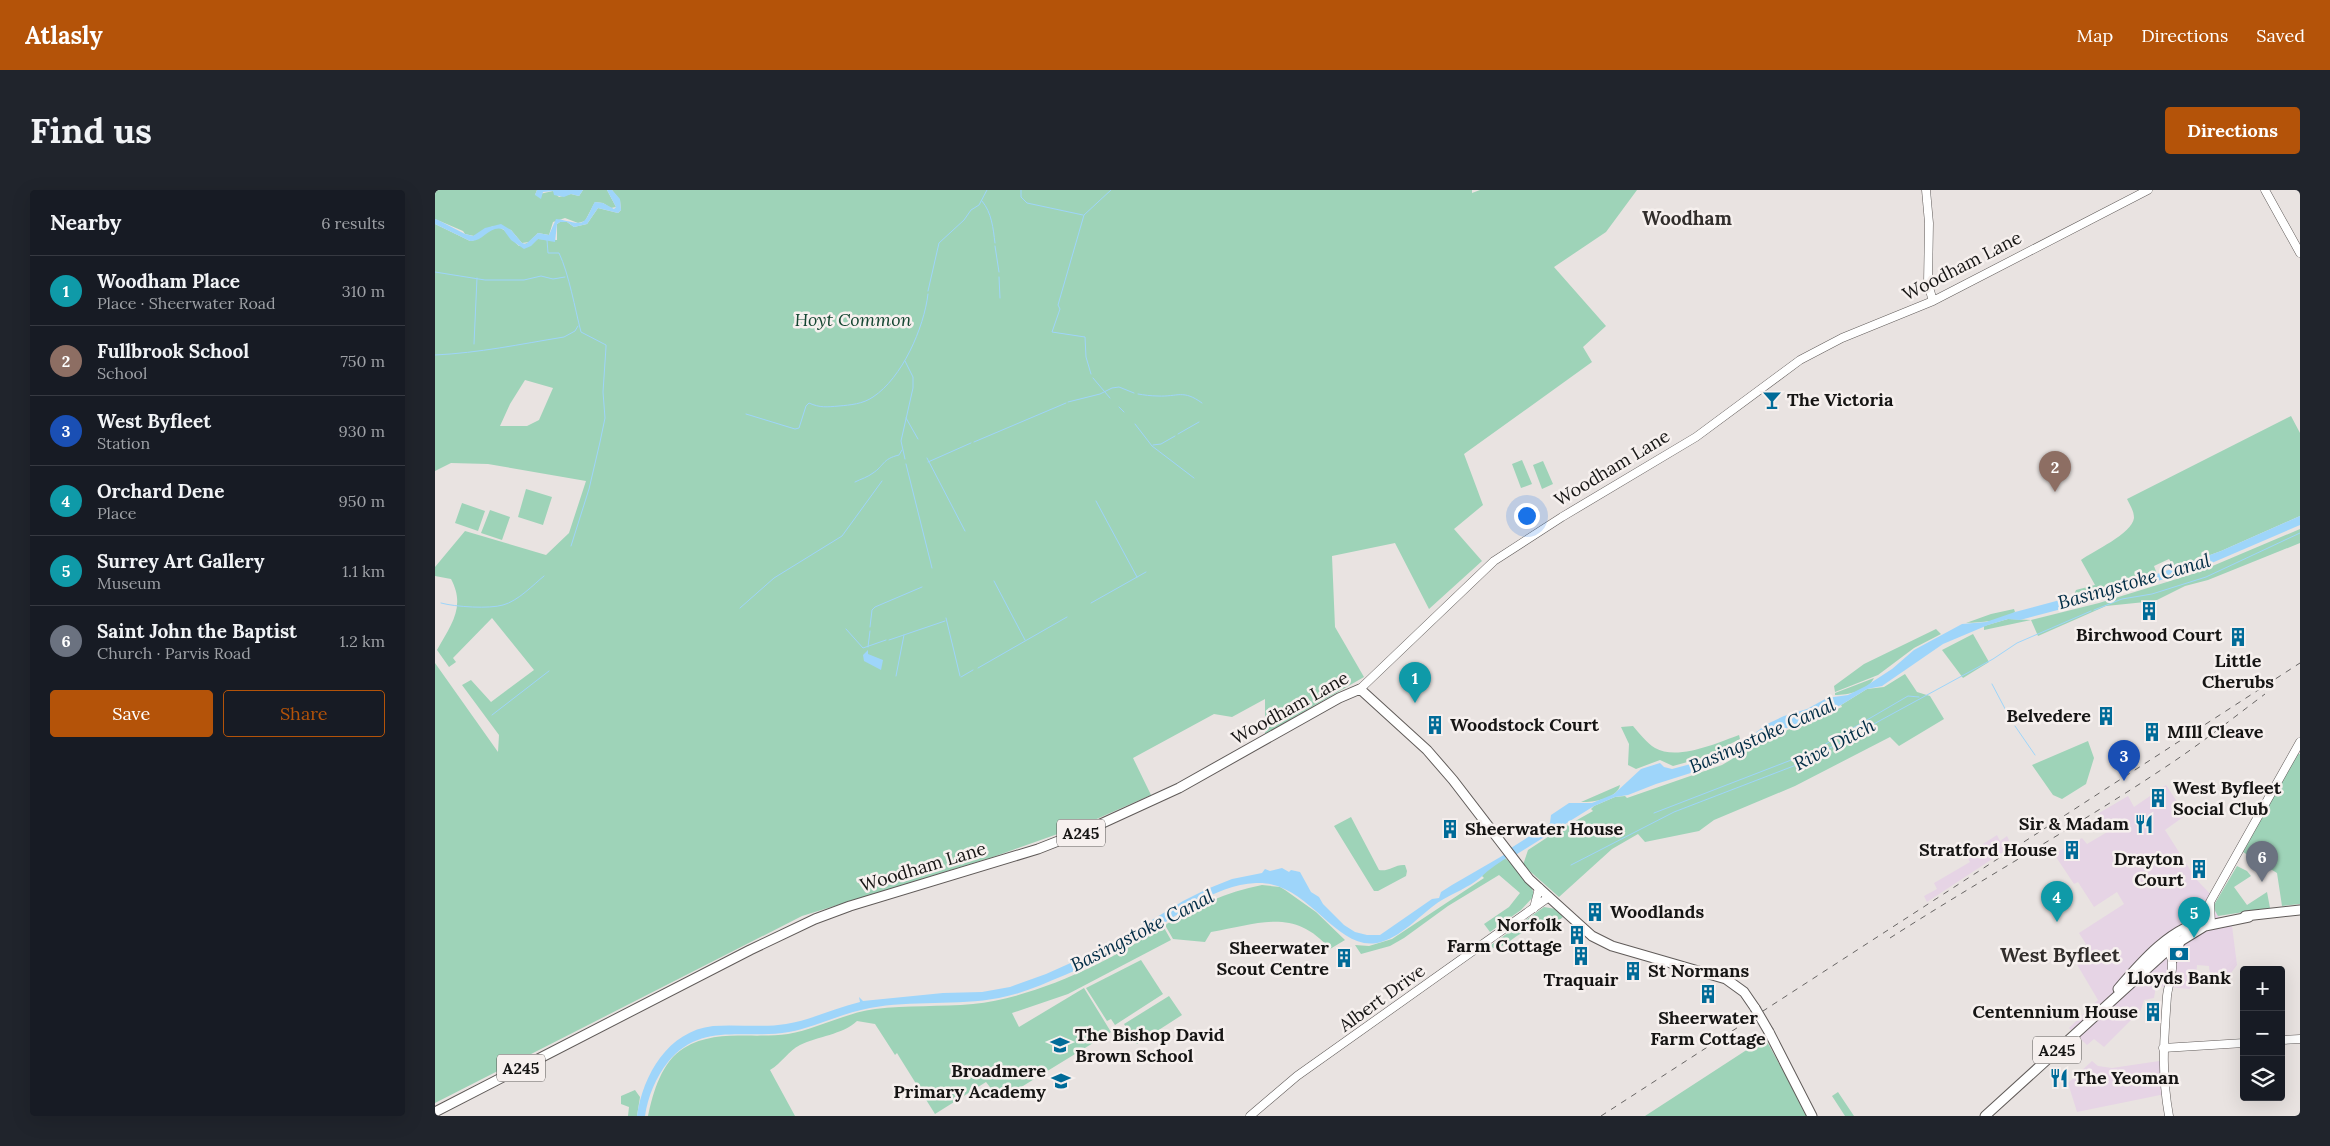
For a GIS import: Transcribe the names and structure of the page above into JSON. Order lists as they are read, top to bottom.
{
  "streets": {
    "main road": ["Woodham Lane", "A245"],
    "street": ["Albert Drive"]
  },
  "districts": ["Woodham", "West Byfleet"],
  "water": ["Basingstoke Canal", "Rive Ditch"],
  "parks": ["Hoyt Common"],
  "places": {
    "bar": ["The Victoria"],
    "building": [
      "Birchwood Court",
      "Little Cherubs",
      "Belvedere",
      "Woodstock Court",
      "MIll Cleave",
      "West Byfleet Social Club",
      "Sheerwater House",
      "Stratford House",
      "Drayton Court",
      "Woodlands",
      "Norfolk Farm Cottage",
      "Traquair",
      "Sheerwater Scout Centre",
      "St Normans",
      "Sheerwater Farm Cottage",
      "Centennium House"
    ],
    "restaurant": ["Sir & Madam", "The Yeoman"],
    "bank": ["Lloyds Bank"],
    "school or university": ["The Bishop David Brown School", "Broadmere Primary Academy"]
  },
  "page": {
    "header": "Atlasly",
    "nav": ["Map", "Directions", "Saved"],
    "buttons": [
      "Directions",
      ["Save", "Share"]
    ],
    "title": "Find us",
    "heading": ["Nearby", "6 results"],
    "list": [
      {
        "mark": "1",
        "name": "Woodham Place",
        "note": "Place · Sheerwater Road",
        "value": "310 m"
      },
      {
        "mark": "2",
        "name": "Fullbrook School",
        "note": "School",
        "value": "750 m"
      },
      {
        "mark": "3",
        "name": "West Byfleet",
        "note": "Station",
        "value": "930 m"
      },
      {
        "mark": "4",
        "name": "Orchard Dene",
        "note": "Place",
        "value": "950 m"
      },
      {
        "mark": "5",
        "name": "Surrey Art Gallery",
        "note": "Museum",
        "value": "1.1 km"
      },
      {
        "mark": "6",
        "name": "Saint John the Baptist",
        "note": "Church · Parvis Road",
        "value": "1.2 km"
      }
    ],
    "pins": [
      "2",
      "1",
      "3",
      "6",
      "4",
      "5"
    ],
    "map_buttons": ["+", "−"]
  }
}
